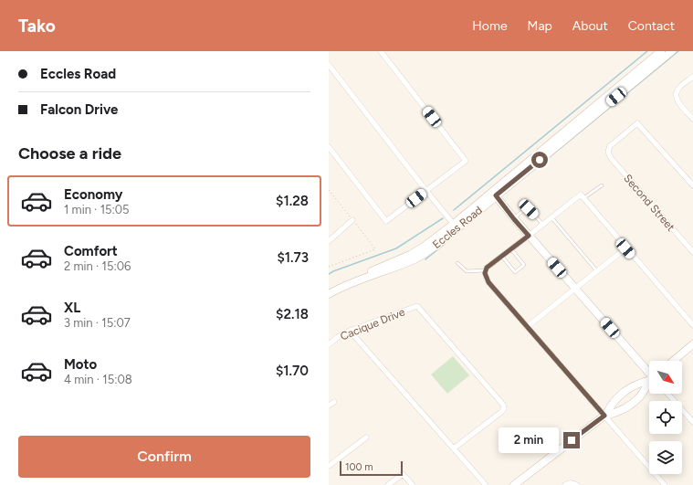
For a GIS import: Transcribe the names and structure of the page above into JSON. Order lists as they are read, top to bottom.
{
  "streets": {
    "street": ["Second Street", "Eccles Road", "Cacique Drive"]
  },
  "scale_bar": "100 m",
  "north": "bottom right",
  "page": {
    "header": "Tako",
    "nav": [
      "Home",
      "Map",
      "About",
      "Contact"
    ],
    "banner": ["Eccles Road", "Falcon Drive"],
    "heading": "Choose a ride",
    "list": [
      {
        "name": "Economy",
        "note": "1 min · 15:05",
        "value": "$1.28"
      },
      {
        "name": "Comfort",
        "note": "2 min · 15:06",
        "value": "$1.73"
      },
      {
        "name": "XL",
        "note": "3 min · 15:07",
        "value": "$2.18"
      },
      {
        "name": "Moto",
        "note": "4 min · 15:08",
        "value": "$1.70"
      }
    ],
    "bubble": "2 min",
    "buttons": "Confirm",
    "scale": "100 m"
  }
}
